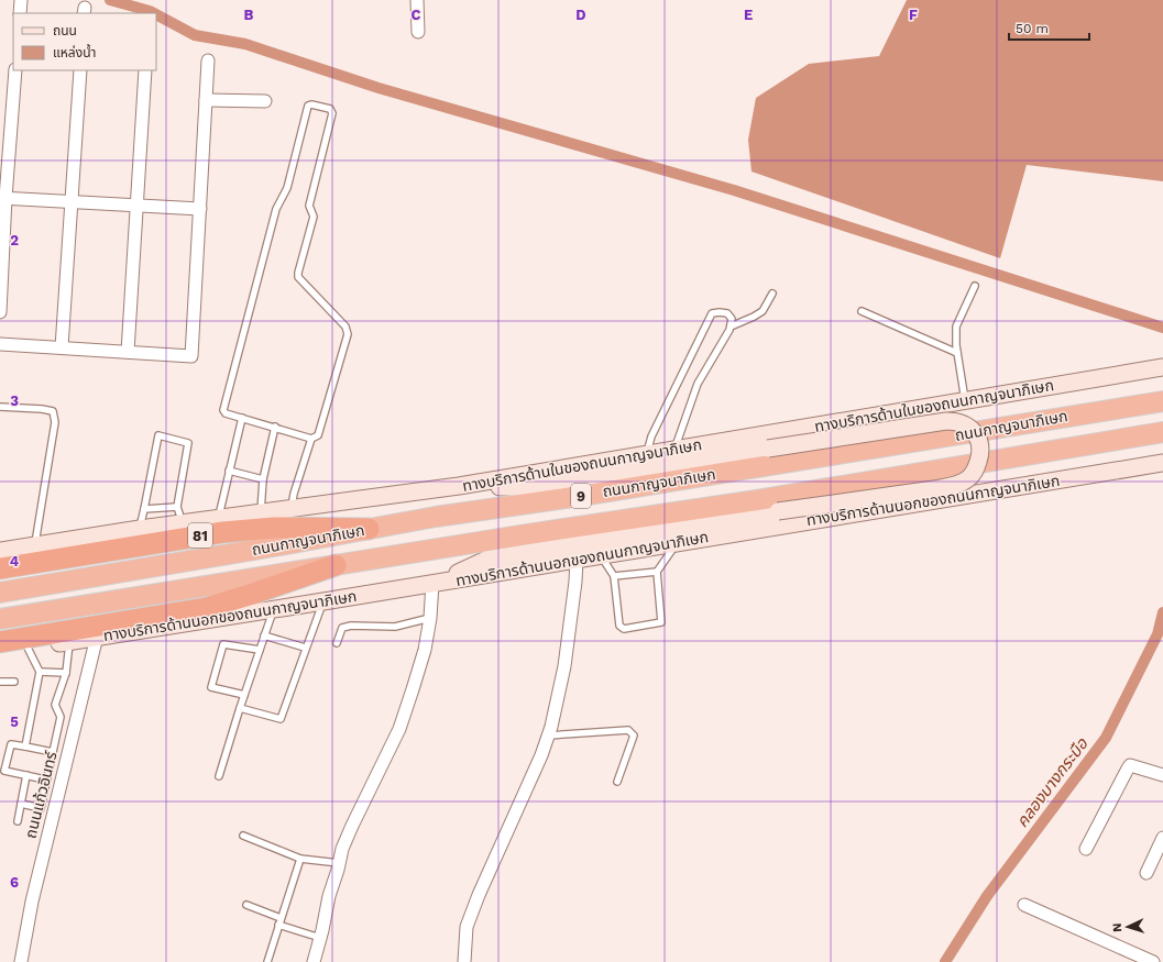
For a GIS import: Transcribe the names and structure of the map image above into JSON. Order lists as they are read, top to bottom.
{
  "streets": {
    "highway": ["ถนนกาญจนาภิเษก", "9", "81"],
    "main road": ["ทางบริการด้านในของถนนกาญจนาภิเษก", "ทางบริการด้านนอกของถนนกาญจนาภิเษก"],
    "street": ["ถนนแก้วอินทร์"]
  },
  "crossings": [
    ["ทางบริการด้านในของถนนกาญจนาภิเษก", "81"],
    ["ถนนกาญจนาภิเษก", "81"],
    ["ทางบริการด้านนอกของถนนกาญจนาภิเษก", "ถนนแก้วอินทร์"]
  ],
  "water": ["คลองบางกระบือ"],
  "legend": ["ถนน", "แหล่งน้ำ"],
  "scale_bar": "50 m",
  "north": "left",
  "grid": {
    "columns": [
      "B",
      "C",
      "D",
      "E",
      "F"
    ],
    "rows": [
      "2",
      "3",
      "4",
      "5",
      "6"
    ]
  }
}
